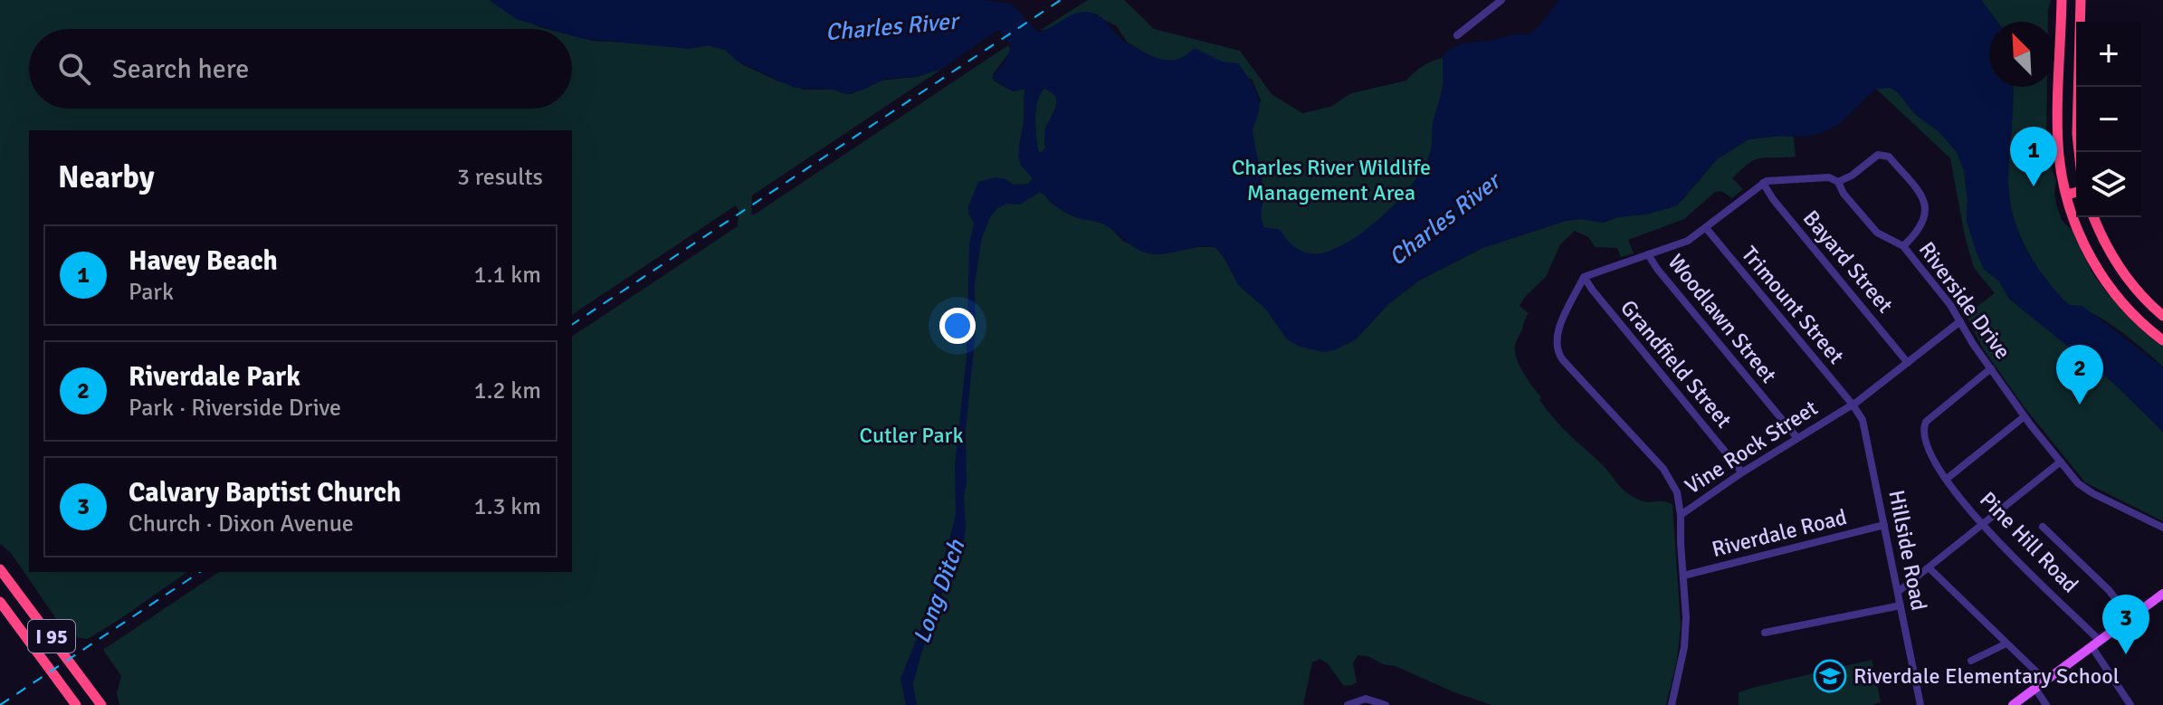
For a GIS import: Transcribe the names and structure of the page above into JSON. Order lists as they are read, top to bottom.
{
  "streets": {
    "highway": ["I 95"],
    "street": [
      "Bayard Street",
      "Riverside Drive",
      "Trimount Street",
      "Woodlawn Street",
      "Grandfield Street",
      "Vine Rock Street",
      "Riverdale Road",
      "Pine Hill Road",
      "Hillside Road"
    ]
  },
  "crossings": [
    ["Bayard Street", "Vine Rock Street"],
    ["Riverside Drive", "Vine Rock Street"],
    ["Riverside Drive", "Pine Hill Road"],
    ["Trimount Street", "Vine Rock Street"],
    ["Trimount Street", "Hillside Road"],
    ["Woodlawn Street", "Vine Rock Street"],
    ["Grandfield Street", "Vine Rock Street"],
    ["Vine Rock Street", "Riverdale Road"],
    ["Vine Rock Street", "Hillside Road"],
    ["Riverdale Road", "Hillside Road"]
  ],
  "water": ["Charles River", "Long Ditch"],
  "parks": ["Charles River Wildlife Management Area", "Cutler Park"],
  "places": {
    "school or university": ["Riverdale Elementary School"]
  },
  "north": "top left",
  "page": {
    "map_buttons": ["+", "−"],
    "search": "Search here",
    "pins": ["1", "2", "3"],
    "heading": ["Nearby", "3 results"],
    "list": [
      {
        "mark": "1",
        "name": "Havey Beach",
        "note": "Park",
        "value": "1.1 km"
      },
      {
        "mark": "2",
        "name": "Riverdale Park",
        "note": "Park · Riverside Drive",
        "value": "1.2 km"
      },
      {
        "mark": "3",
        "name": "Calvary Baptist Church",
        "note": "Church · Dixon Avenue",
        "value": "1.3 km"
      }
    ]
  }
}
